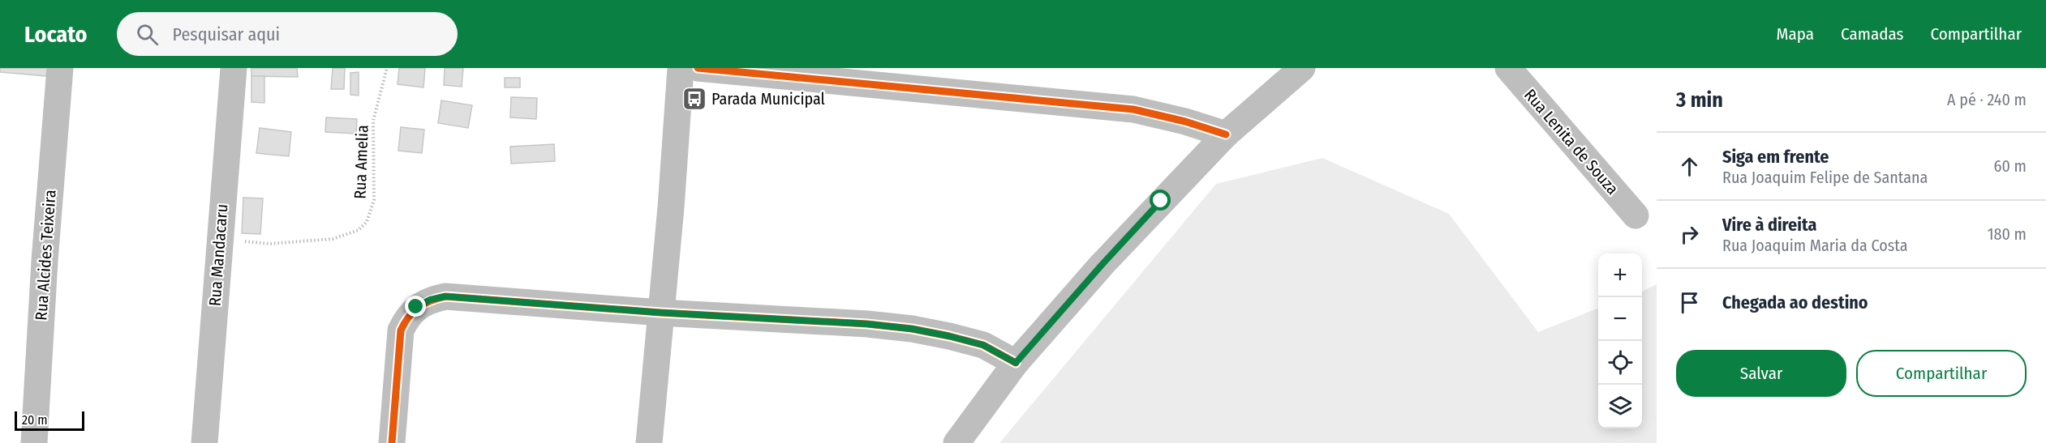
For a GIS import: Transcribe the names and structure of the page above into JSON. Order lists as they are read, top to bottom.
{
  "streets": {
    "street": ["Rua Lenita de Souza", "Rua Alcides Teixeira", "Rua Mandacaru"],
    "path": ["Rua Amelia"]
  },
  "crossings": [
    ["Rua Amelia", "Rua Mandacaru"]
  ],
  "places": {
    "bus stop": ["Parada Municipal"]
  },
  "scale_bar": "20 m",
  "page": {
    "header": "Locato",
    "search": "Pesquisar aqui",
    "nav": ["Mapa", "Camadas", "Compartilhar"],
    "heading": ["3 min", "A pé · 240 m"],
    "list": [
      ["Siga em frente", "Rua Joaquim Felipe de Santana", "60 m"],
      ["Vire à direita", "Rua Joaquim Maria da Costa", "180 m"],
      "Chegada ao destino"
    ],
    "map_buttons": ["+", "−"],
    "buttons": ["Salvar", "Compartilhar"],
    "scale": "20 m"
  }
}
